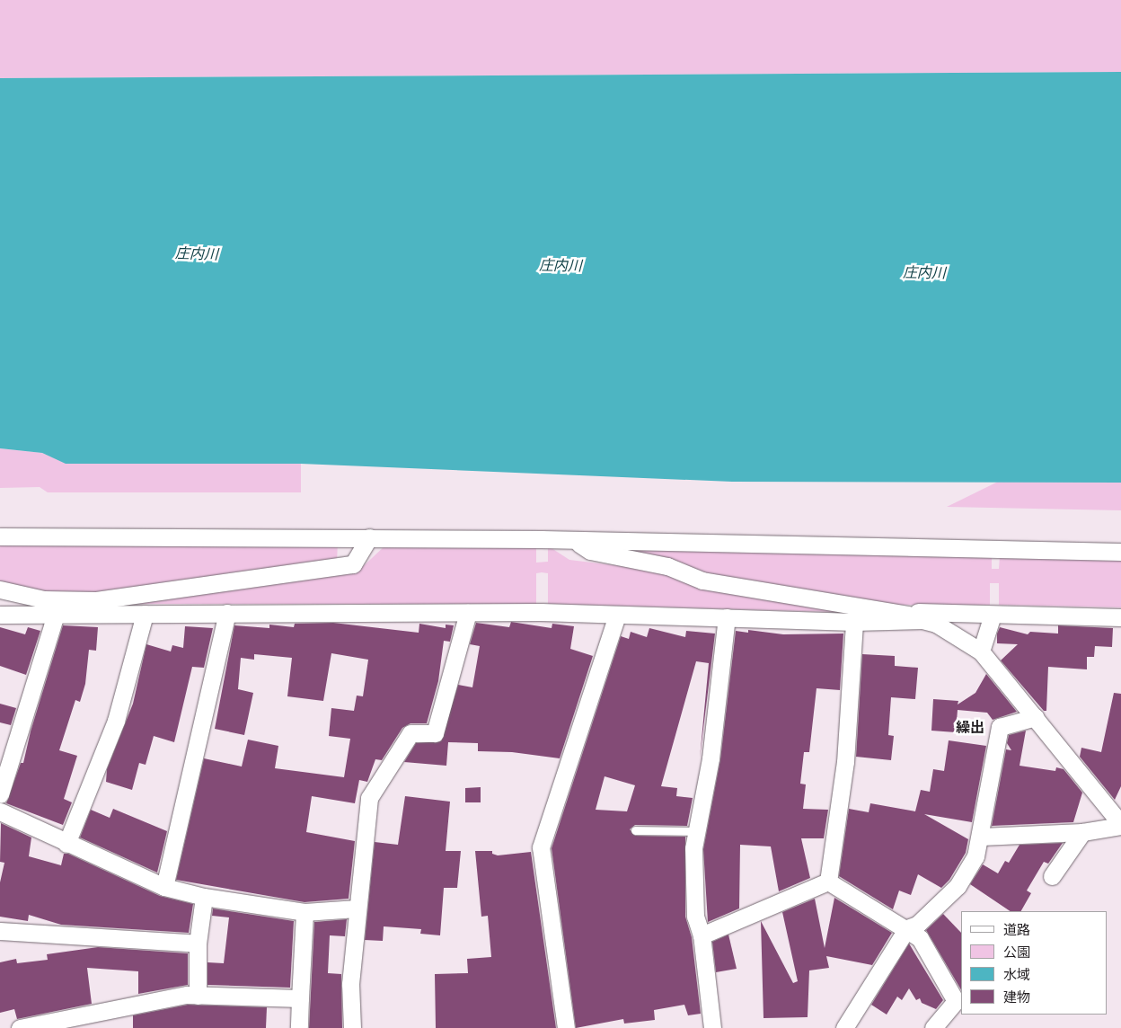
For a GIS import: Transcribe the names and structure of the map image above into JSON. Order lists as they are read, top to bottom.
{
  "districts": ["繰出"],
  "water": ["庄内川"],
  "legend": [
    "道路",
    "公園",
    "水域",
    "建物"
  ]
}
